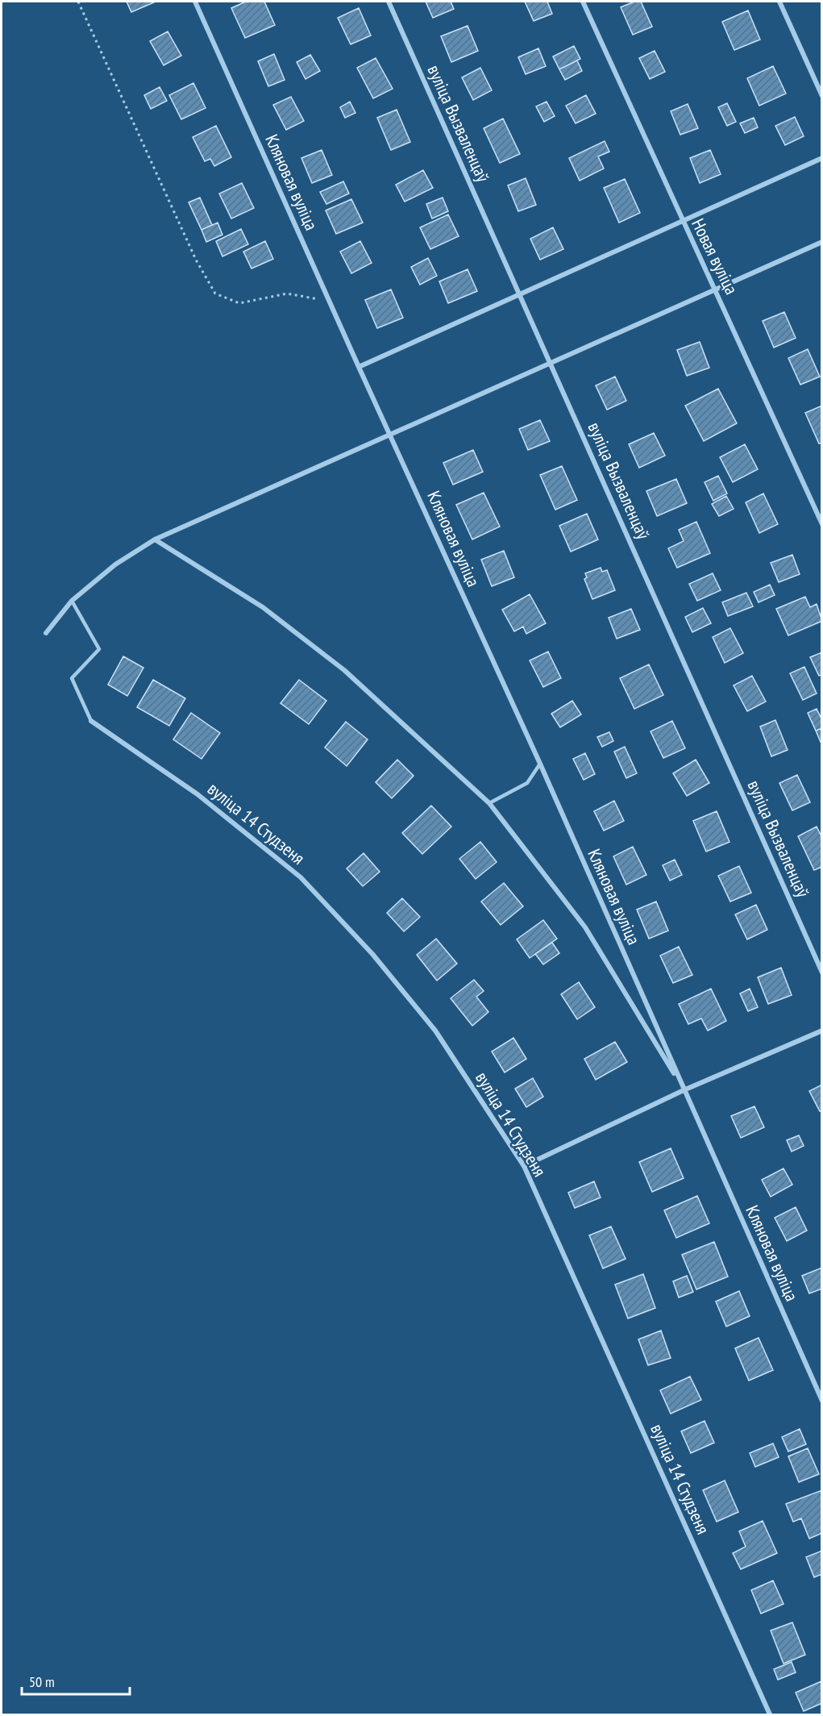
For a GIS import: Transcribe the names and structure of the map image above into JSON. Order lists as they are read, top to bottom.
{
  "streets": {
    "street": [
      "вуліца Вызваленцаў",
      "Кляновая вуліца",
      "Новая вуліца",
      "вуліца 14 Студзеня"
    ]
  },
  "scale_bar": "50 m"
}
